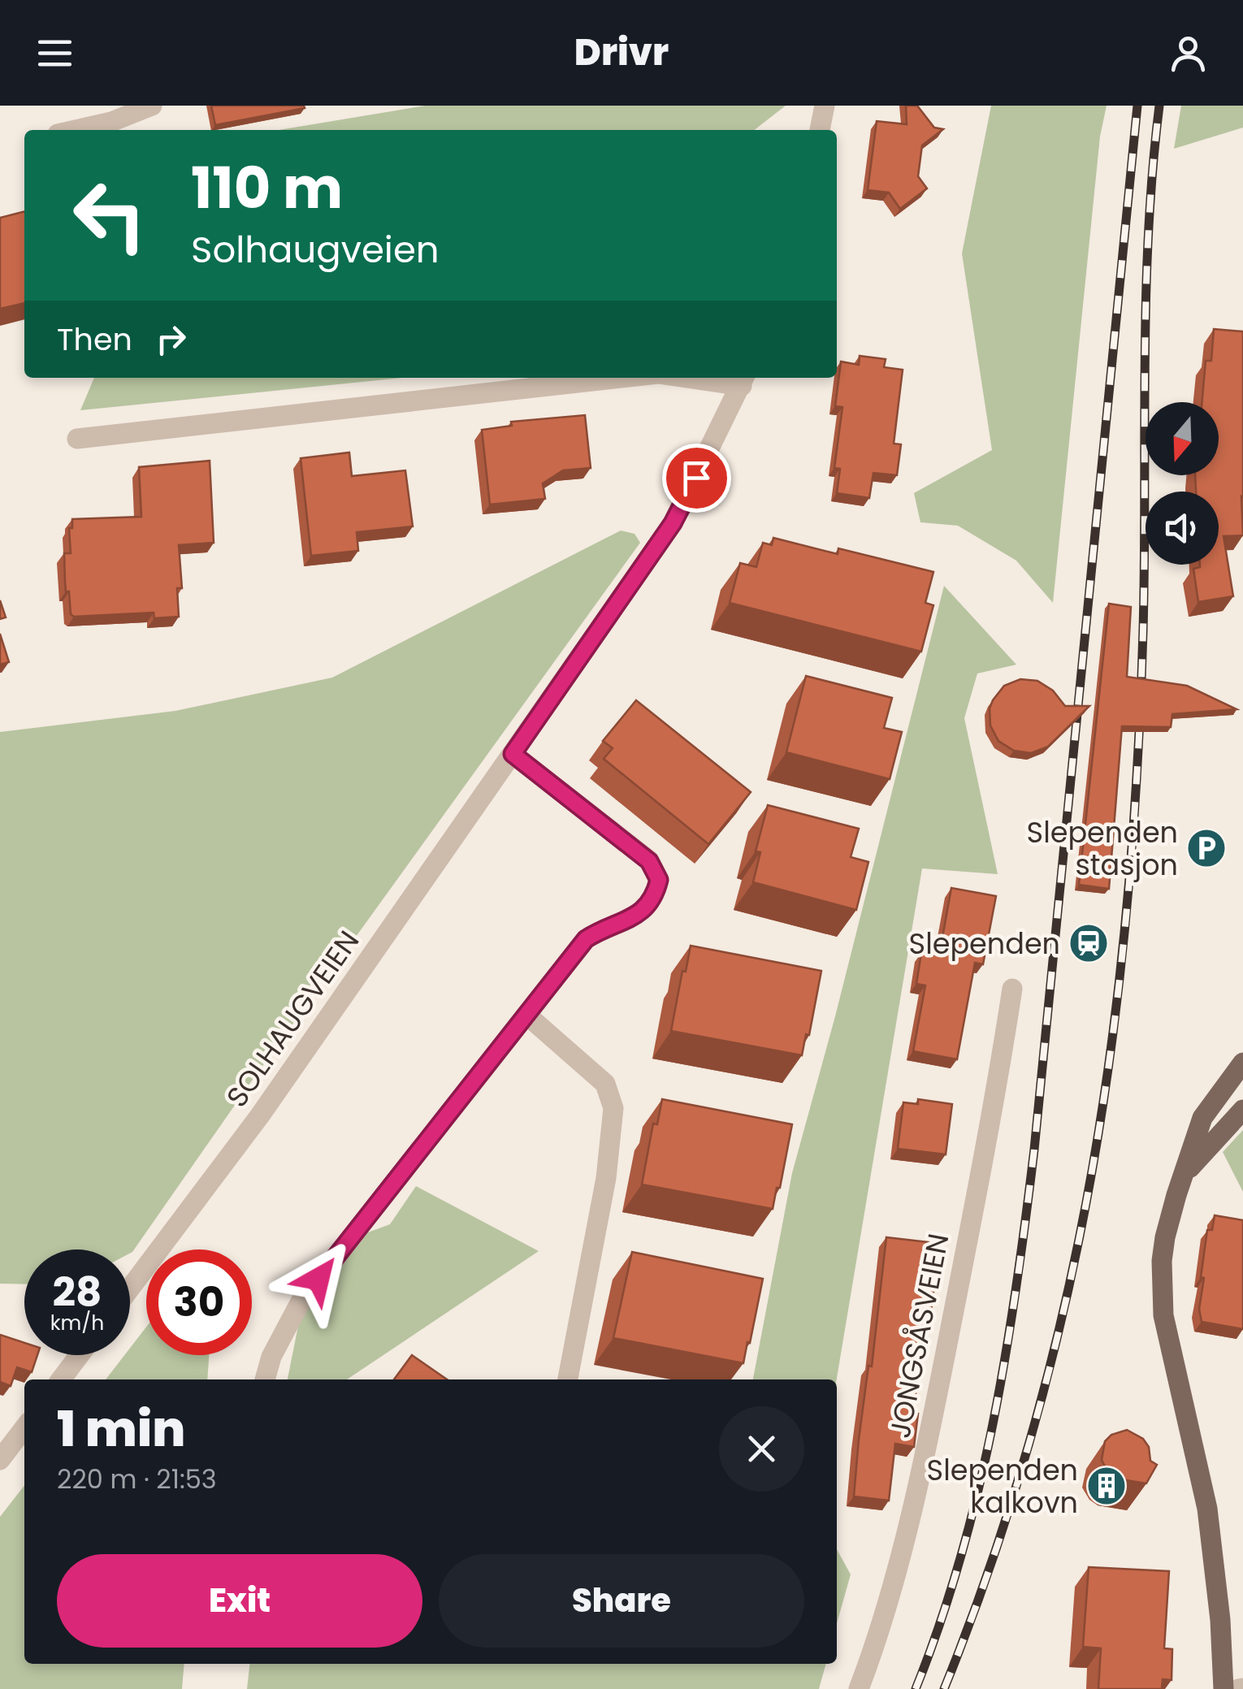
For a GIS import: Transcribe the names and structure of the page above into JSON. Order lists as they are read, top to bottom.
{
  "streets": {
    "street": ["SOLHAUGVEIEN", "JONGSÅSVEIEN"]
  },
  "places": {
    "parking": ["Slependen stasjon"],
    "station": ["Slependen"],
    "building": ["Slependen kalkovn"]
  },
  "north": "bottom",
  "page": {
    "header": "Drivr",
    "turn": ["110 m", "Solhaugveien"],
    "then": "Then",
    "speed": "28 km/h",
    "limit": "30",
    "heading": ["1 min", "220 m · 21:53"],
    "buttons": ["Exit", "Share"]
  }
}
